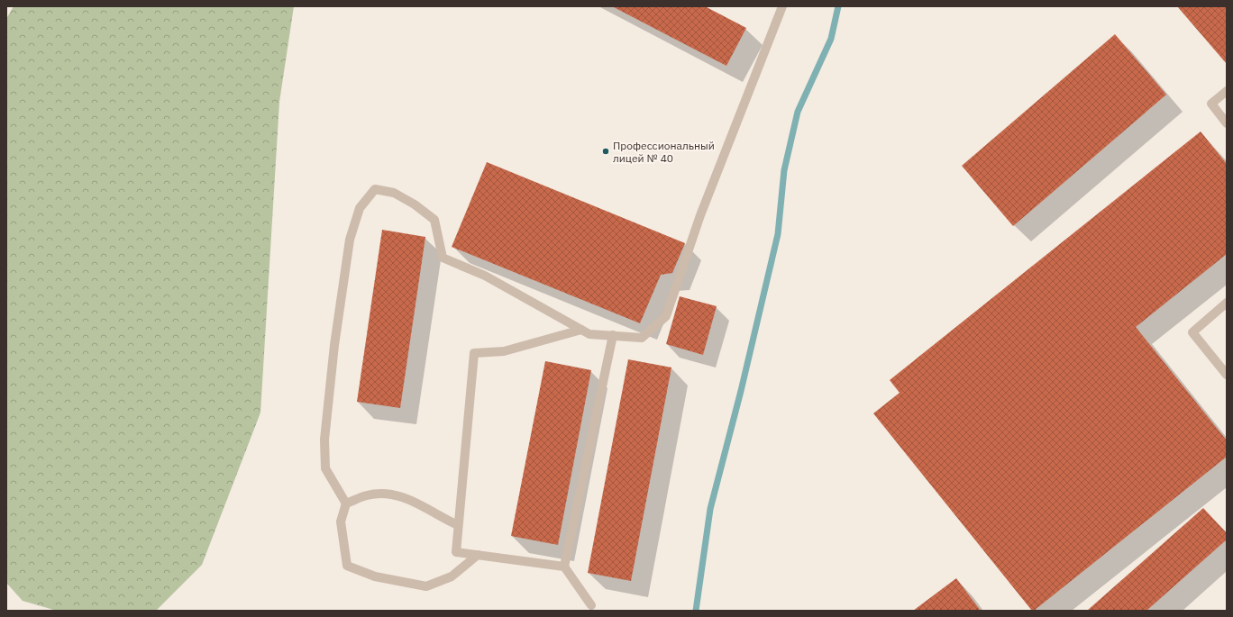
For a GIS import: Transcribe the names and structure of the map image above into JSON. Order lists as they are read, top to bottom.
{
  "places": ["Профессиональный лицей № 40"]
}
